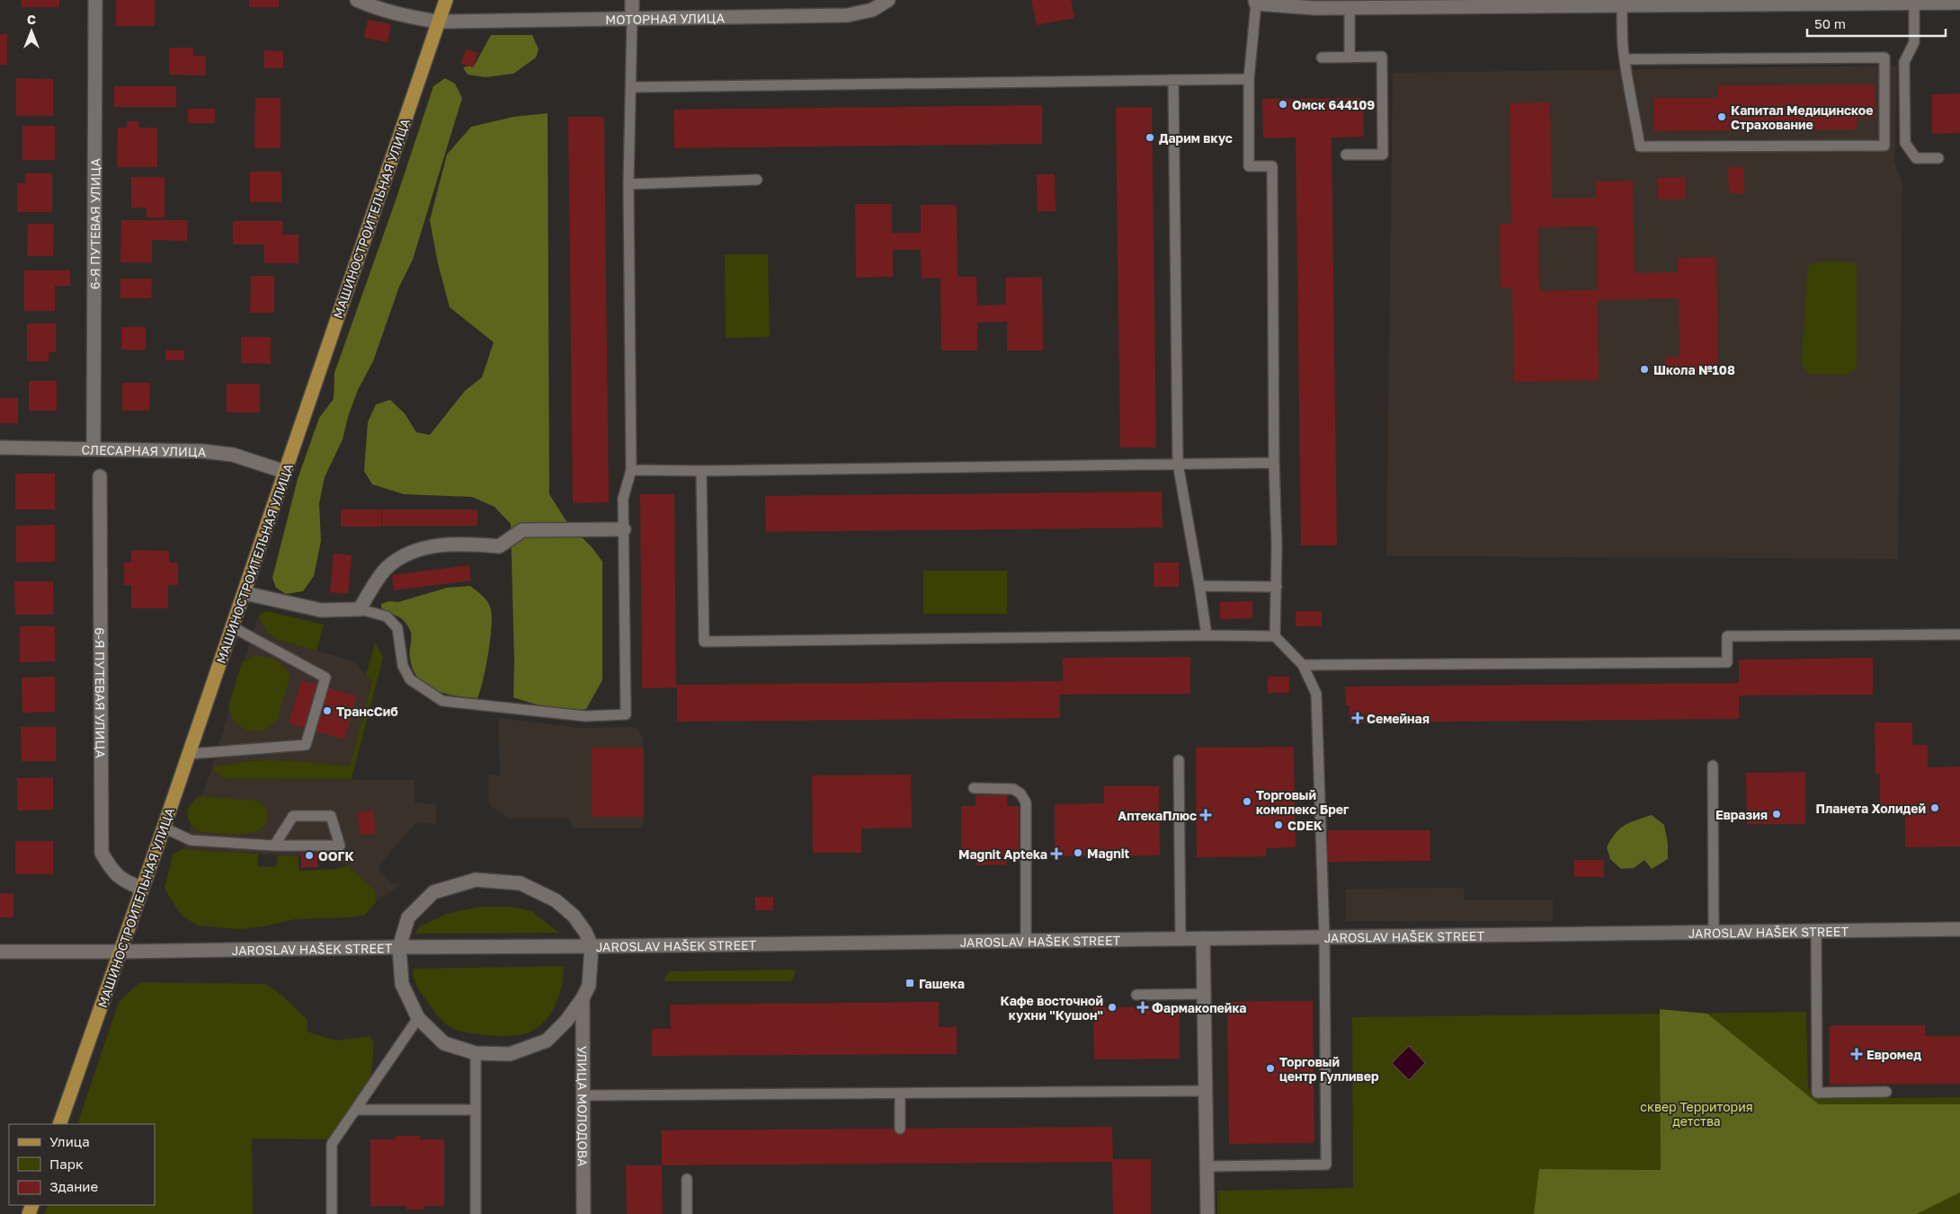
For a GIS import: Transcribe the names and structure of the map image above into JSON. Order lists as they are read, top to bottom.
{
  "streets": {
    "main road": ["МАШИНОСТРОИТЕЛЬНАЯ УЛИЦА"],
    "street": [
      "МОТОРНАЯ УЛИЦА",
      "6-Я ПУТЕВАЯ УЛИЦА",
      "СЛЕСАРНАЯ УЛИЦА",
      "JAROSLAV HAŠEK STREET",
      "УЛИЦА МОЛОДОВА"
    ]
  },
  "crossings": [
    ["МОТОРНАЯ УЛИЦА", "МАШИНОСТРОИТЕЛЬНАЯ УЛИЦА"],
    ["МАШИНОСТРОИТЕЛЬНАЯ УЛИЦА", "6-Я ПУТЕВАЯ УЛИЦА"],
    ["МАШИНОСТРОИТЕЛЬНАЯ УЛИЦА", "СЛЕСАРНАЯ УЛИЦА"],
    ["МАШИНОСТРОИТЕЛЬНАЯ УЛИЦА", "JAROSLAV HAŠEK STREET"],
    ["6-Я ПУТЕВАЯ УЛИЦА", "СЛЕСАРНАЯ УЛИЦА"]
  ],
  "parks": ["сквер Территория детства"],
  "places": {
    "other": [
      "Омск 644109",
      "Капитал Медицинское Страхование",
      "Дарим вкус",
      "Школа №108",
      "ТрансСиб",
      "Торговый комплекс Брег",
      "Планета Холидей",
      "Евразия",
      "CDEK",
      "Magnit",
      "ООГК",
      "Кафе восточной кухни \"Кушон\"",
      "Торговый центр Гулливер"
    ],
    "health": [
      "Семейная",
      "АптекаПлюс",
      "Magnit Apteka",
      "Фармакопейка",
      "Евромед"
    ],
    "transit": ["Гашека"]
  },
  "legend": ["Улица", "Парк", "Здание"],
  "scale_bar": "50 m",
  "north": "top"
}
